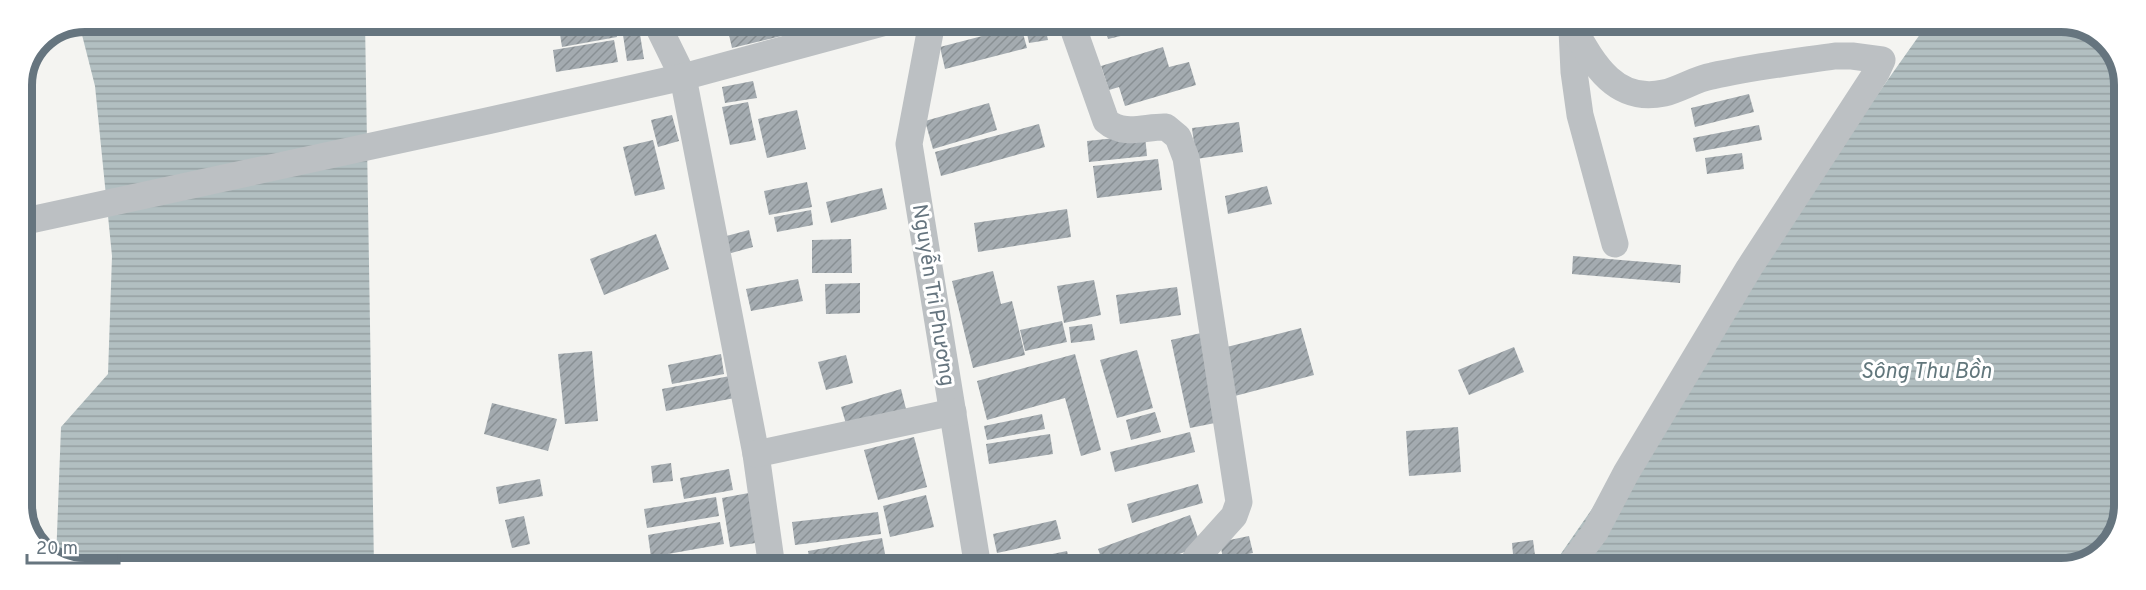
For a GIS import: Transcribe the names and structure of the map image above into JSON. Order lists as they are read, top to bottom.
{
  "streets": {
    "street": ["Nguyễn Tri Phương"]
  },
  "water": ["Sông Thu Bồn"],
  "scale_bar": "20 m"
}
